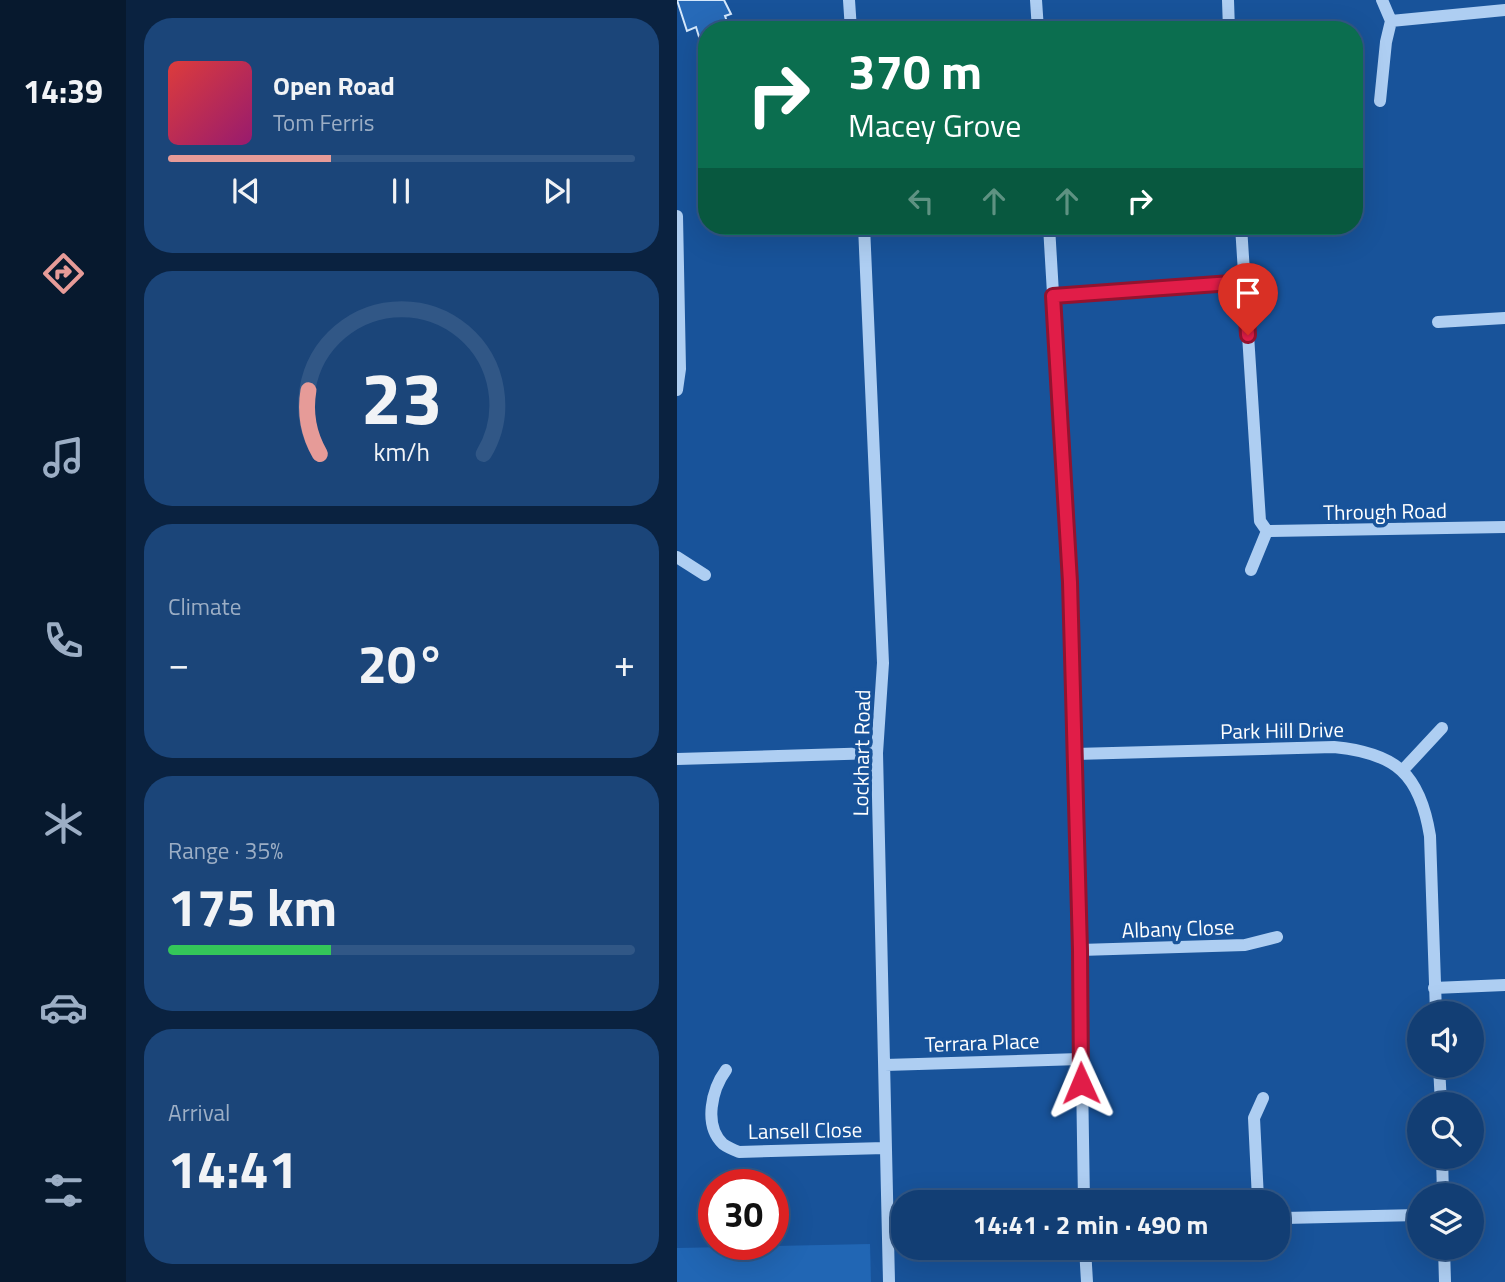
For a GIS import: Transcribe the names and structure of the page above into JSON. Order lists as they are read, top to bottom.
{
  "streets": {
    "street": [
      "Through Road",
      "Park Hill Drive",
      "Lockhart Road",
      "Albany Close",
      "Terrara Place",
      "Lansell Close"
    ]
  },
  "crossings": [
    ["Lockhart Road", "Terrara Place"],
    ["Lockhart Road", "Lansell Close"]
  ],
  "page": {
    "tabs": "14:39",
    "turn": ["370 m", "Macey Grove"],
    "song": ["Open Road", "Tom Ferris"],
    "tile": [
      "Climate",
      ["Range · 35%", "175 km"],
      ["Arrival", "14:41"]
    ],
    "heat": ["−", "20°", "+"],
    "limit": "30",
    "trip": "14:41 · 2 min · 490 m",
    "gauge": ["23", "km/h"]
  }
}
